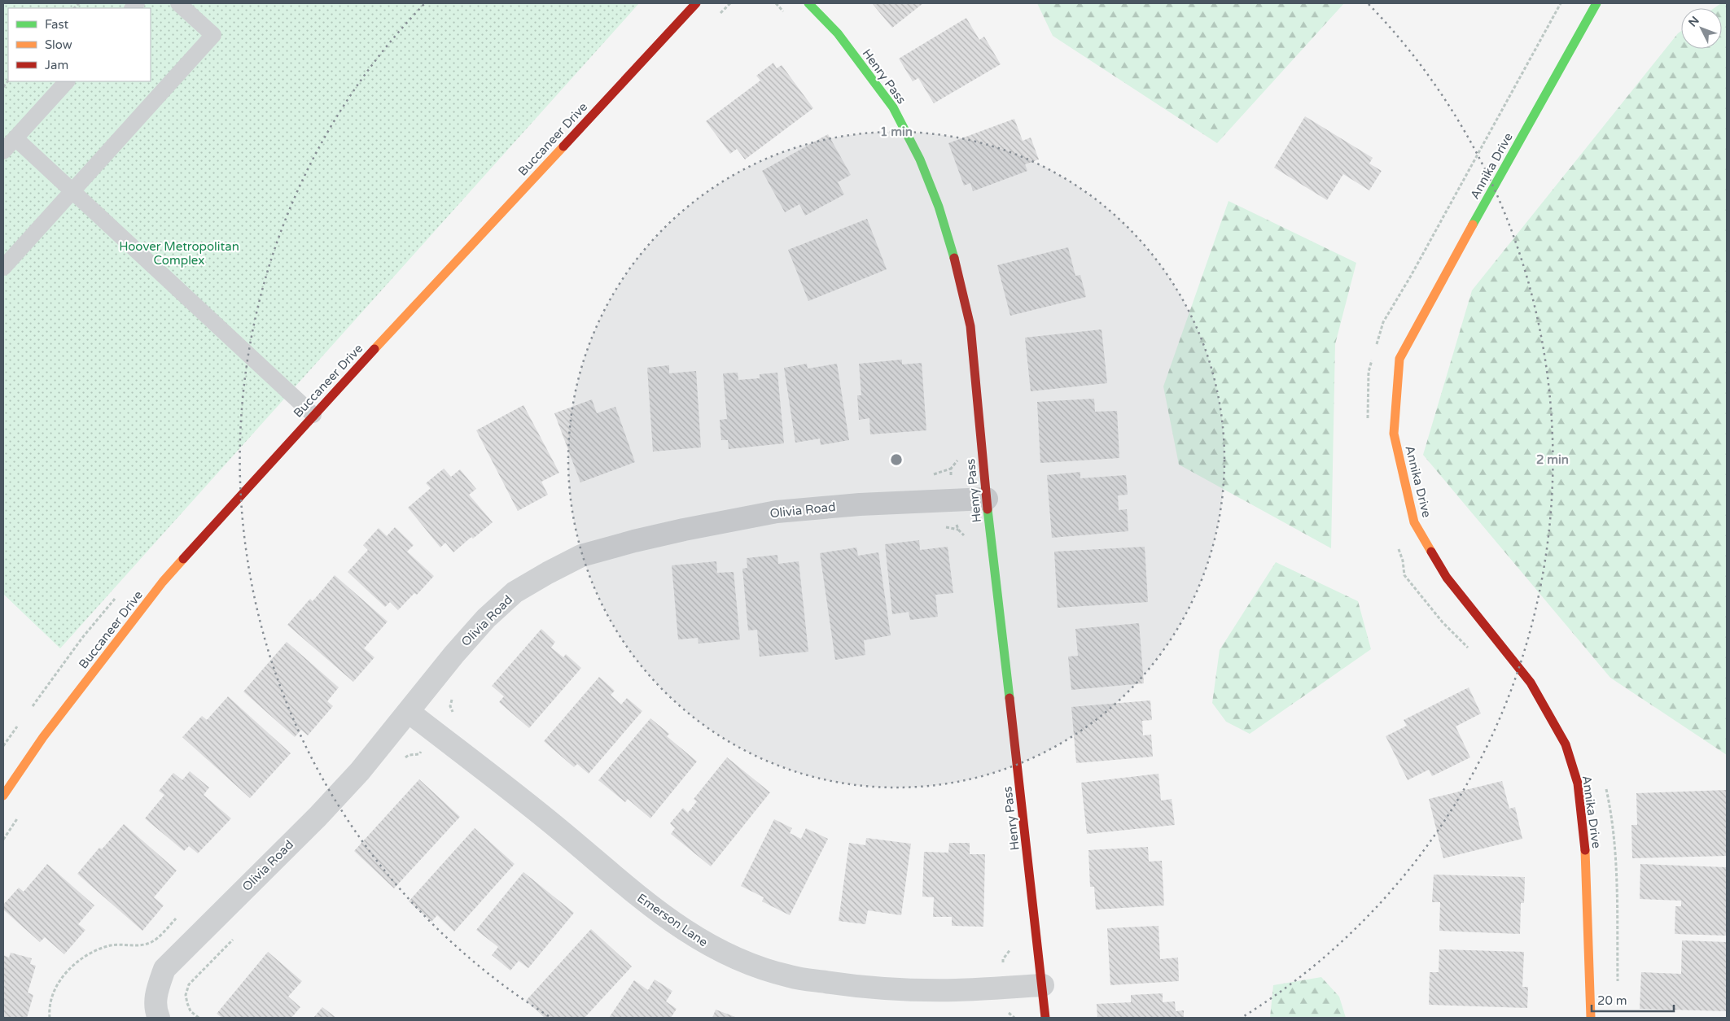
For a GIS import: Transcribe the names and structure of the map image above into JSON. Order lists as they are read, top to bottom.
{
  "streets": {
    "street": [
      "Henry Pass",
      "Buccaneer Drive",
      "Annika Drive",
      "Olivia Road",
      "Emerson Lane"
    ]
  },
  "crossings": [
    ["Henry Pass", "Olivia Road"],
    ["Henry Pass", "Emerson Lane"],
    ["Olivia Road", "Emerson Lane"]
  ],
  "parks": ["Hoover Metropolitan Complex"],
  "legend": ["Fast", "Slow", "Jam"],
  "scale_bar": "20 m",
  "north": "top left",
  "rings": ["1 min", "2 min"]
}
